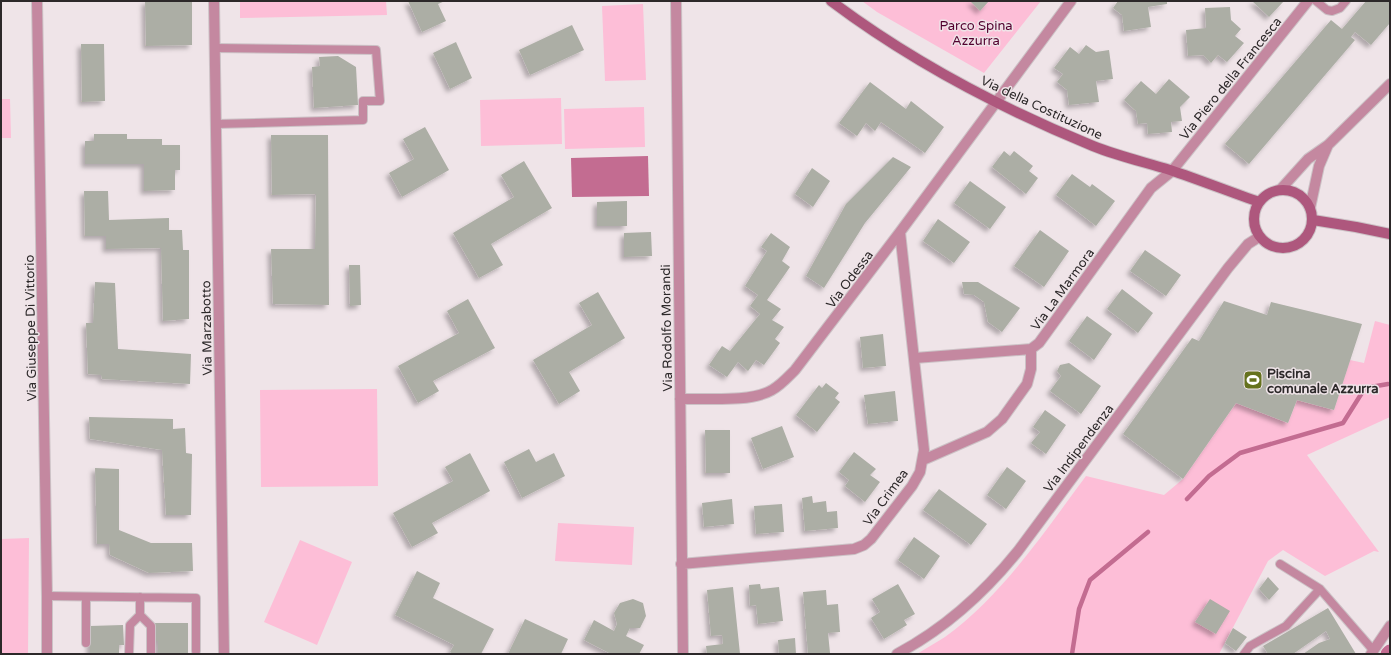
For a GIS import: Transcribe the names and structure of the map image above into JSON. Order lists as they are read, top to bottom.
{
  "streets": {
    "main road": ["Via della Costituzione"],
    "street": [
      "Via Piero della Francesca",
      "Via Odessa",
      "Via La Marmora",
      "Via Giuseppe Di Vittorio",
      "Via Marzabotto",
      "Via Rodolfo Morandi",
      "Via Indipendenza",
      "Via Crimea"
    ]
  },
  "crossings": [
    ["Via Piero della Francesca", "Via della Costituzione"],
    ["Via Piero della Francesca", "Via La Marmora"],
    ["Via della Costituzione", "Via Odessa"],
    ["Via della Costituzione", "Via La Marmora"],
    ["Via della Costituzione", "Via Indipendenza"],
    ["Via Odessa", "Via Rodolfo Morandi"],
    ["Via Odessa", "Via Crimea"],
    ["Via La Marmora", "Via Crimea"],
    ["Via Rodolfo Morandi", "Via Crimea"]
  ],
  "parks": ["Parco Spina Azzurra"],
  "places": {
    "sports": ["Piscina comunale Azzurra"]
  }
}
